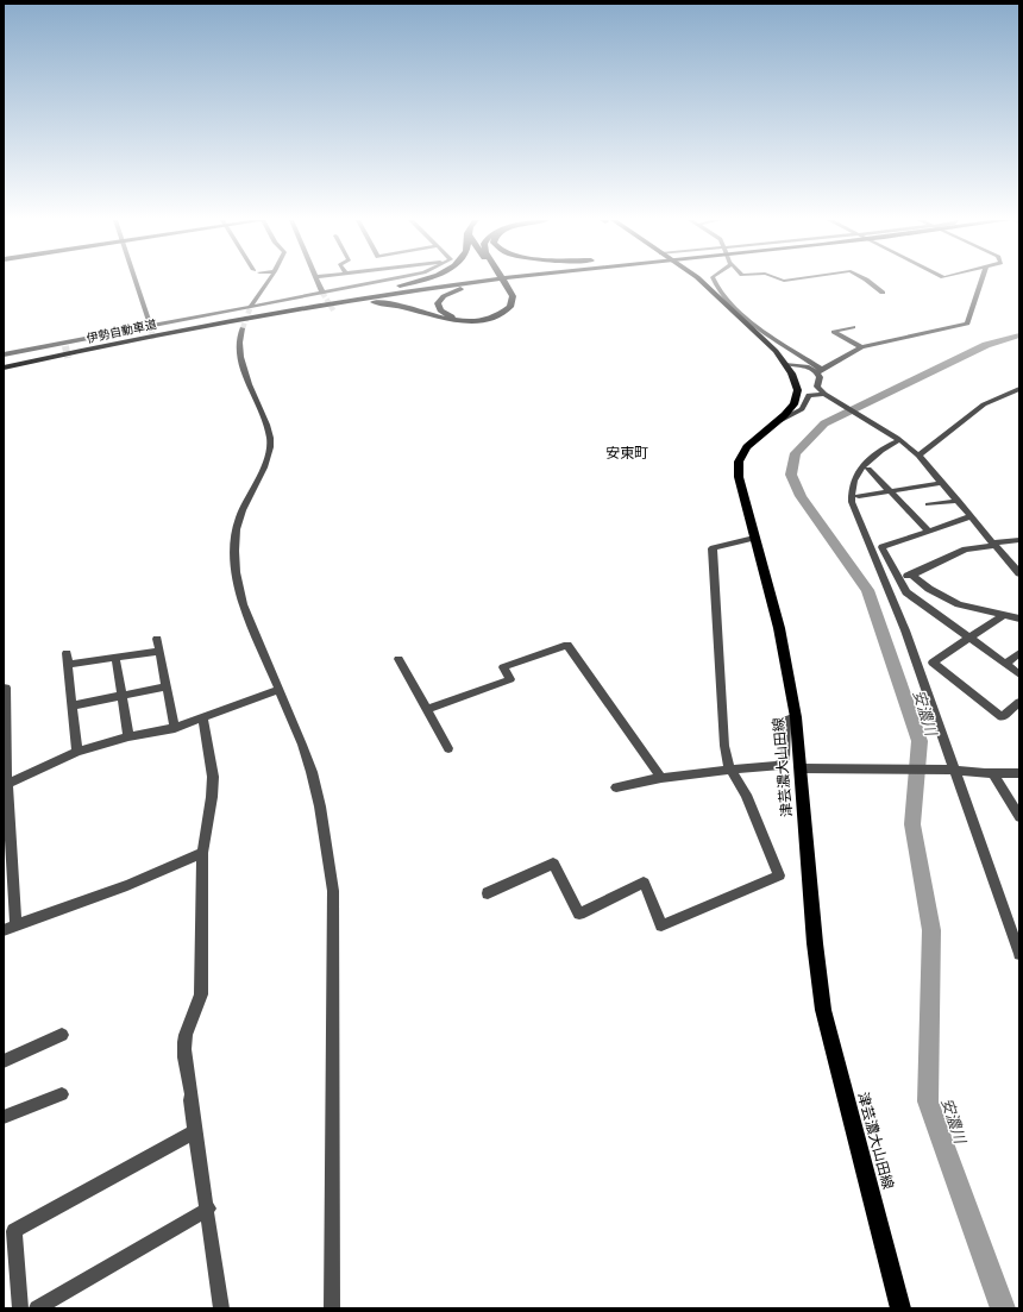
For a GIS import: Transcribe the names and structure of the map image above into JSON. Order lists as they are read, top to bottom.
{
  "streets": {
    "highway": ["伊勢自動車道"],
    "main road": ["津芸濃大山田線"]
  },
  "districts": ["安東町"],
  "water": ["安濃川"]
}
